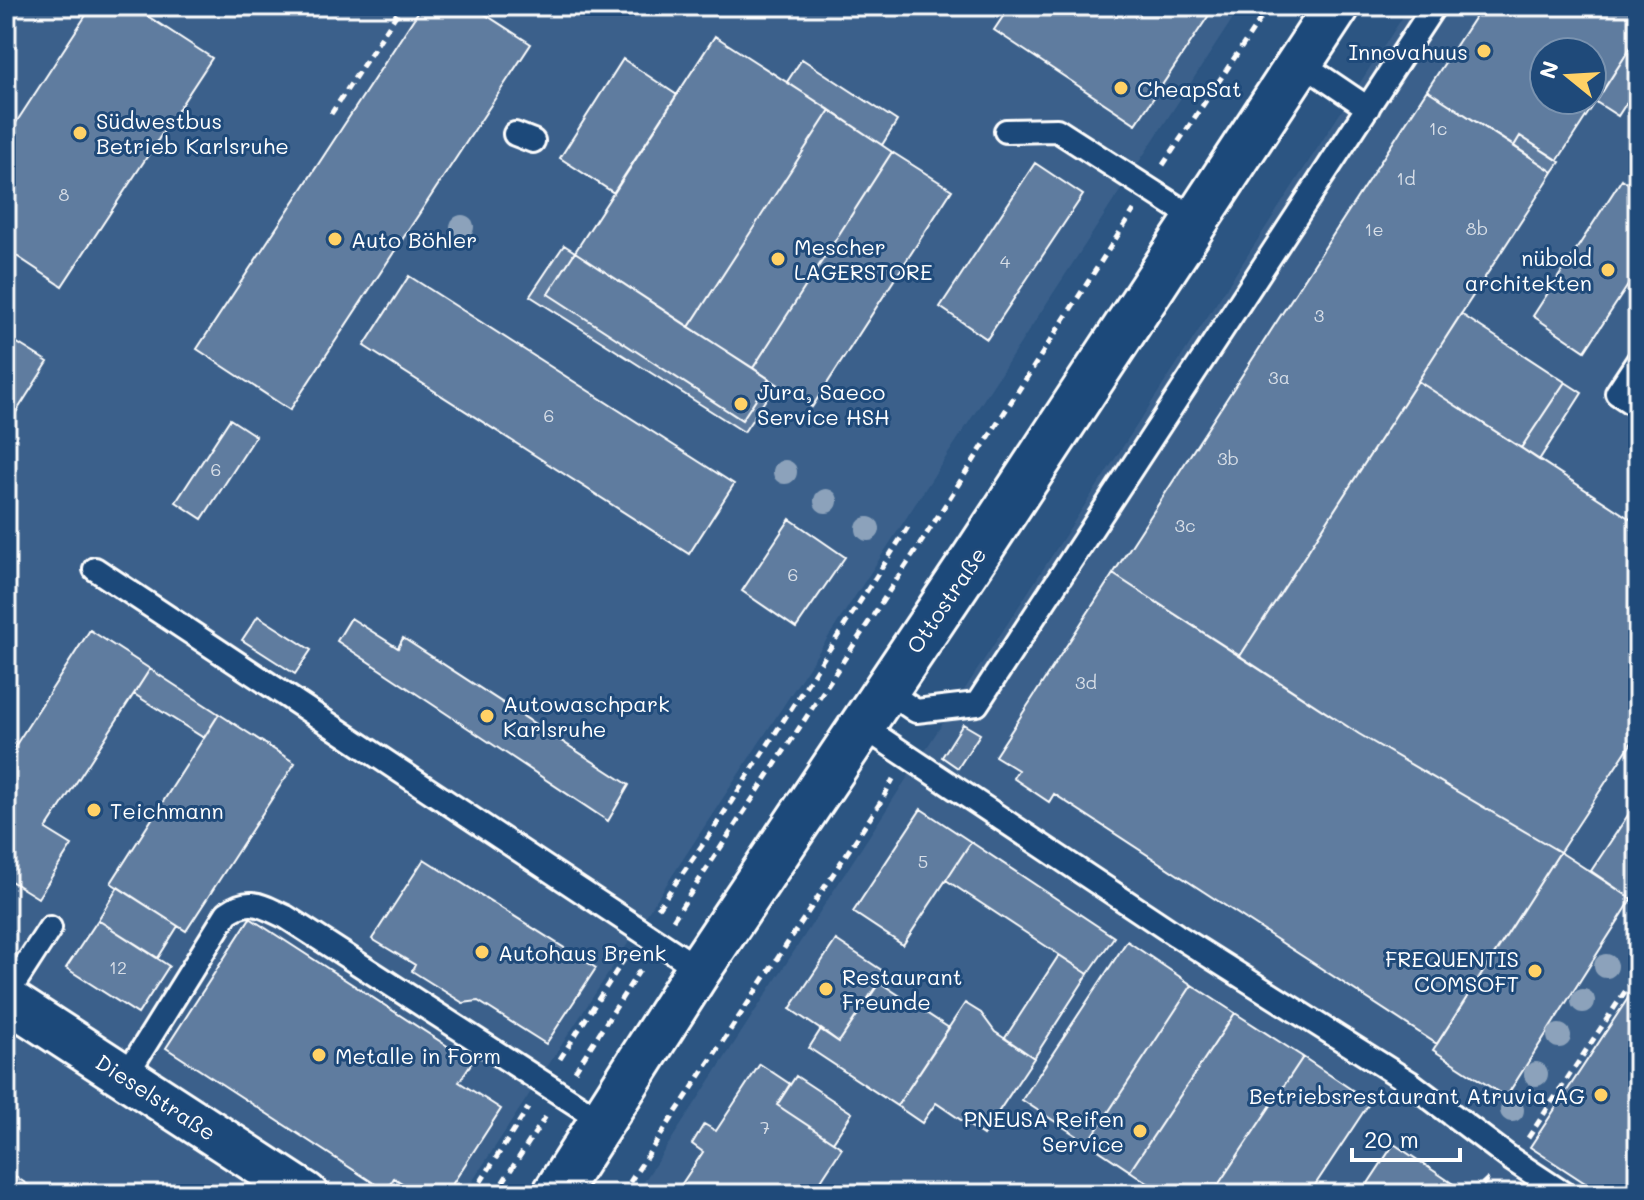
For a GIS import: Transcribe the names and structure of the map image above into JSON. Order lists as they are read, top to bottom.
{
  "streets": {
    "main road": ["Ottostraße"],
    "street": ["Dieselstraße"]
  },
  "places": [
    "Innovahuus",
    "CheapSat",
    "Südwestbus Betrieb Karlsruhe",
    "Auto Böhler",
    "Mescher LAGERSTORE",
    "nübold architekten",
    "Jura, Saeco Service HSH",
    "Autowaschpark Karlsruhe",
    "Teichmann",
    "Autohaus Brenk",
    "FREQUENTIS COMSOFT",
    "Restaurant Freunde",
    "Metalle in Form",
    "Betriebsrestaurant Atruvia AG",
    "PNEUSA Reifen Service"
  ],
  "house_numbers": [
    "1c",
    "1d",
    "8",
    "8b",
    "1e",
    "4",
    "3",
    "3a",
    "6",
    "3b",
    "6",
    "3c",
    "6",
    "3d",
    "5",
    "12",
    "7"
  ],
  "scale_bar": "20 m",
  "north": "left"
}
